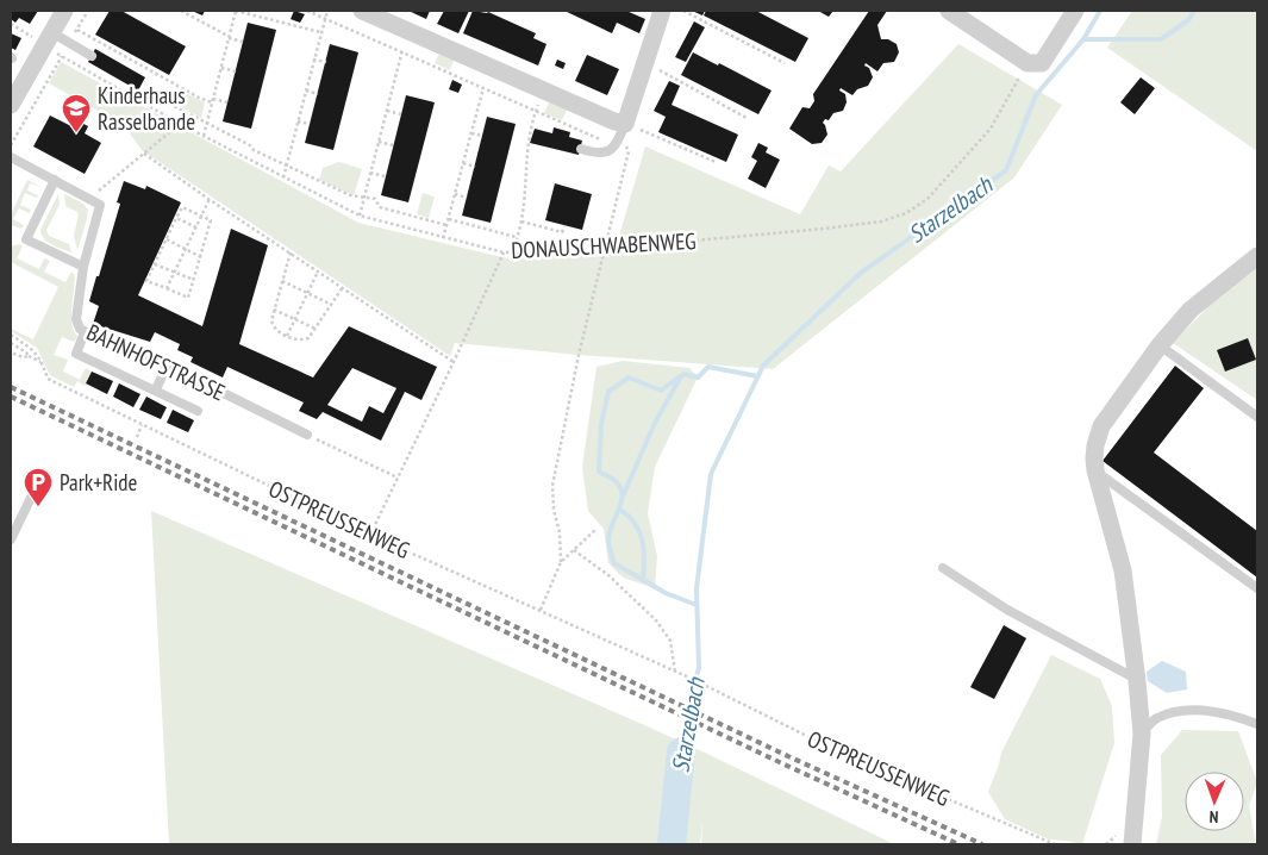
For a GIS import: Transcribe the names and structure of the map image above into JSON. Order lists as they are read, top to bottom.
{
  "streets": {
    "lane": ["BAHNHOFSTRASSE"],
    "path": ["DONAUSCHWABENWEG", "OSTPREUSSENWEG"]
  },
  "water": ["Starzelbach"],
  "places": {
    "school or university": ["Kinderhaus Rasselbande"],
    "parking": ["Park+Ride"]
  },
  "north": "bottom"
}
